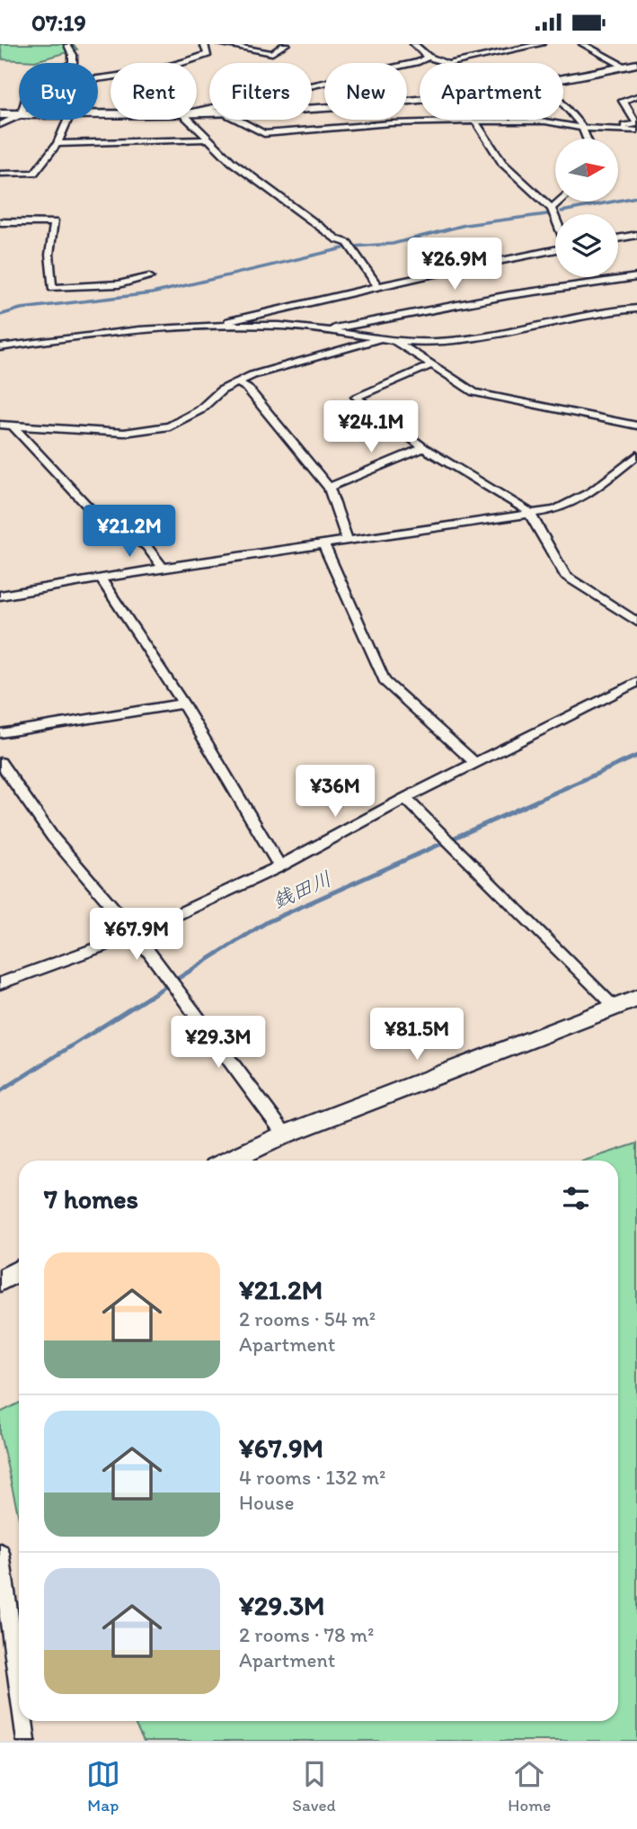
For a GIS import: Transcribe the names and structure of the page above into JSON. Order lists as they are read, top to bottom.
{
  "water": ["銭田川"],
  "north": "right",
  "page": {
    "status": "07:19",
    "chip": [
      "Buy",
      "Rent",
      "Filters",
      "New",
      "Apartment"
    ],
    "price": [
      "¥26.9M",
      "¥24.1M",
      "¥21.2M",
      "¥36M",
      "¥67.9M",
      "¥81.5M",
      "¥29.3M"
    ],
    "heading": "7 homes",
    "list": [
      {
        "name": "¥21.2M",
        "note": "2 rooms · 54 m² · Apartment"
      },
      {
        "name": "¥67.9M",
        "note": "4 rooms · 132 m² · House"
      },
      {
        "name": "¥29.3M",
        "note": "2 rooms · 78 m² · Apartment"
      }
    ],
    "tabs": ["Map", "Saved", "Home"]
  }
}
